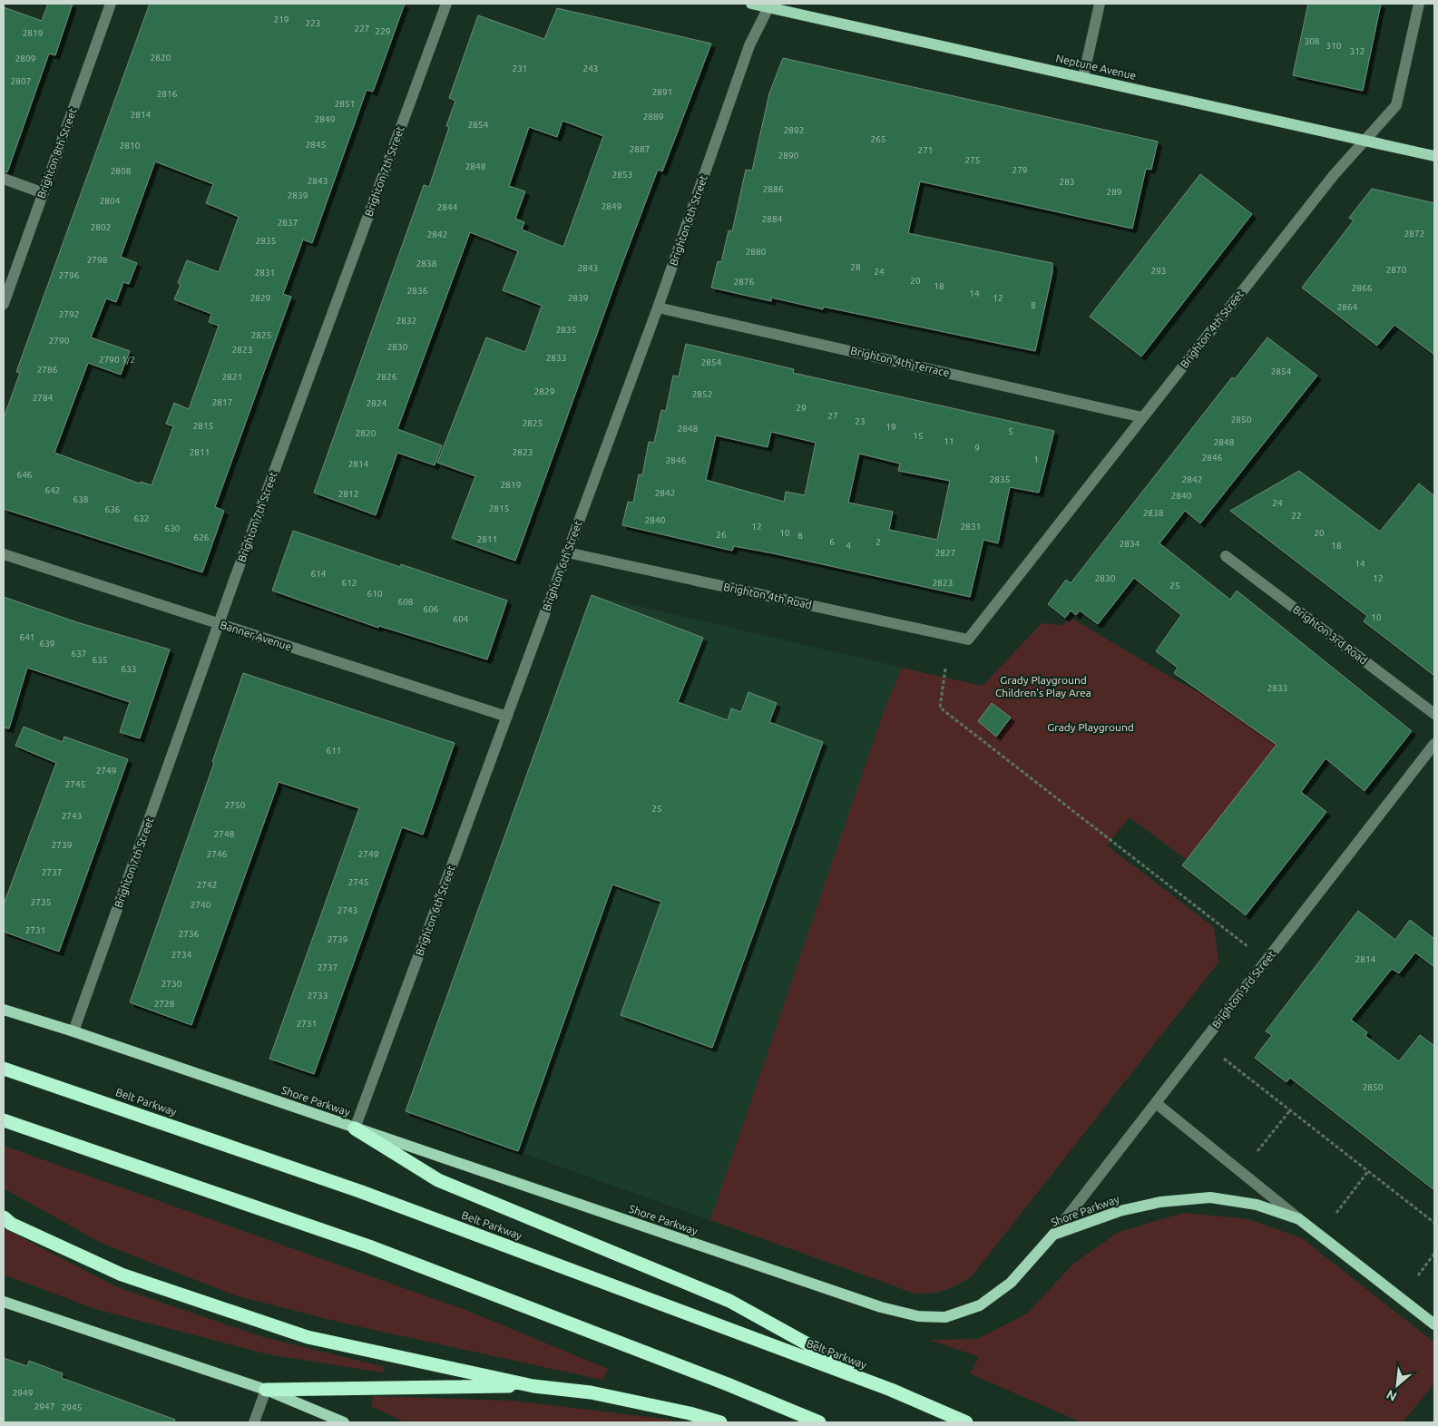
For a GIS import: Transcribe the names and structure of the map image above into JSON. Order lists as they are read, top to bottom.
{
  "streets": {
    "highway": ["Belt Parkway"],
    "main road": ["Neptune Avenue", "Shore Parkway"],
    "street": [
      "Brighton 8th Street",
      "Brighton 7th Street",
      "Brighton 6th Street",
      "Brighton 4th Street",
      "Brighton 4th Terrace",
      "Brighton 4th Road",
      "Brighton 3rd Road",
      "Banner Avenue",
      "Brighton 3rd Street"
    ]
  },
  "crossings": [
    ["Neptune Avenue", "Brighton 6th Street"],
    ["Neptune Avenue", "Brighton 4th Street"],
    ["Brighton 7th Street", "Banner Avenue"],
    ["Brighton 7th Street", "Shore Parkway"],
    ["Brighton 6th Street", "Brighton 4th Terrace"],
    ["Brighton 6th Street", "Brighton 4th Road"],
    ["Brighton 6th Street", "Banner Avenue"],
    ["Brighton 6th Street", "Shore Parkway"],
    ["Brighton 4th Street", "Brighton 4th Terrace"],
    ["Brighton 4th Street", "Brighton 4th Road"],
    ["Brighton 3rd Street", "Shore Parkway"]
  ],
  "parks": ["Grady Playground Children's Play Area", "Grady Playground"],
  "house_numbers": [
    "219",
    "223",
    "227",
    "229",
    "2819",
    "308",
    "310",
    "312",
    "2820",
    "2809",
    "231",
    "243",
    "2807",
    "2891",
    "2816",
    "2851",
    "2814",
    "2889",
    "2849",
    "2854",
    "2892",
    "265",
    "2845",
    "2810",
    "2887",
    "271",
    "2890",
    "275",
    "2848",
    "279",
    "2808",
    "2853",
    "2843",
    "283",
    "2886",
    "289",
    "2839",
    "2804",
    "2849",
    "2844",
    "2884",
    "2837",
    "2802",
    "2872",
    "2842",
    "2835",
    "2880",
    "2798",
    "2838",
    "28",
    "2843",
    "2870",
    "293",
    "24",
    "2831",
    "2796",
    "20",
    "2876",
    "18",
    "2866",
    "2836",
    "14",
    "2829",
    "2839",
    "12",
    "8",
    "2864",
    "2792",
    "2832",
    "2835",
    "2825",
    "2790",
    "2830",
    "2823",
    "2833",
    "2790 1/2",
    "2854",
    "2786",
    "2854",
    "2821",
    "2826",
    "2829",
    "2852",
    "2784",
    "2817",
    "2824",
    "29",
    "27",
    "2850",
    "23",
    "2825",
    "2815",
    "19",
    "2848",
    "5",
    "2820",
    "15",
    "11",
    "2848",
    "9",
    "2811",
    "2823",
    "2846",
    "1",
    "2846",
    "2814",
    "646",
    "2835",
    "2842",
    "2819",
    "642",
    "2842",
    "2812",
    "2840",
    "638",
    "24",
    "2815",
    "636",
    "2838",
    "22",
    "632",
    "2840",
    "12",
    "2831",
    "630",
    "10",
    "20",
    "26",
    "8",
    "626",
    "2811",
    "6",
    "2",
    "2834",
    "4",
    "18",
    "2827",
    "14",
    "614",
    "2830",
    "12",
    "612",
    "2823",
    "25",
    "610",
    "608",
    "606",
    "10",
    "604",
    "641",
    "639",
    "637",
    "635",
    "633",
    "2833",
    "611",
    "2749",
    "2745",
    "2750",
    "25",
    "2743",
    "2748",
    "2739",
    "2746",
    "2749",
    "2737",
    "2745",
    "2742",
    "2735",
    "2740",
    "2743",
    "2731",
    "2736",
    "2739",
    "2734",
    "2814",
    "2737",
    "2730",
    "2733",
    "2728",
    "2731",
    "2850",
    "2949",
    "2947",
    "2945"
  ],
  "north": "bottom left"
}
